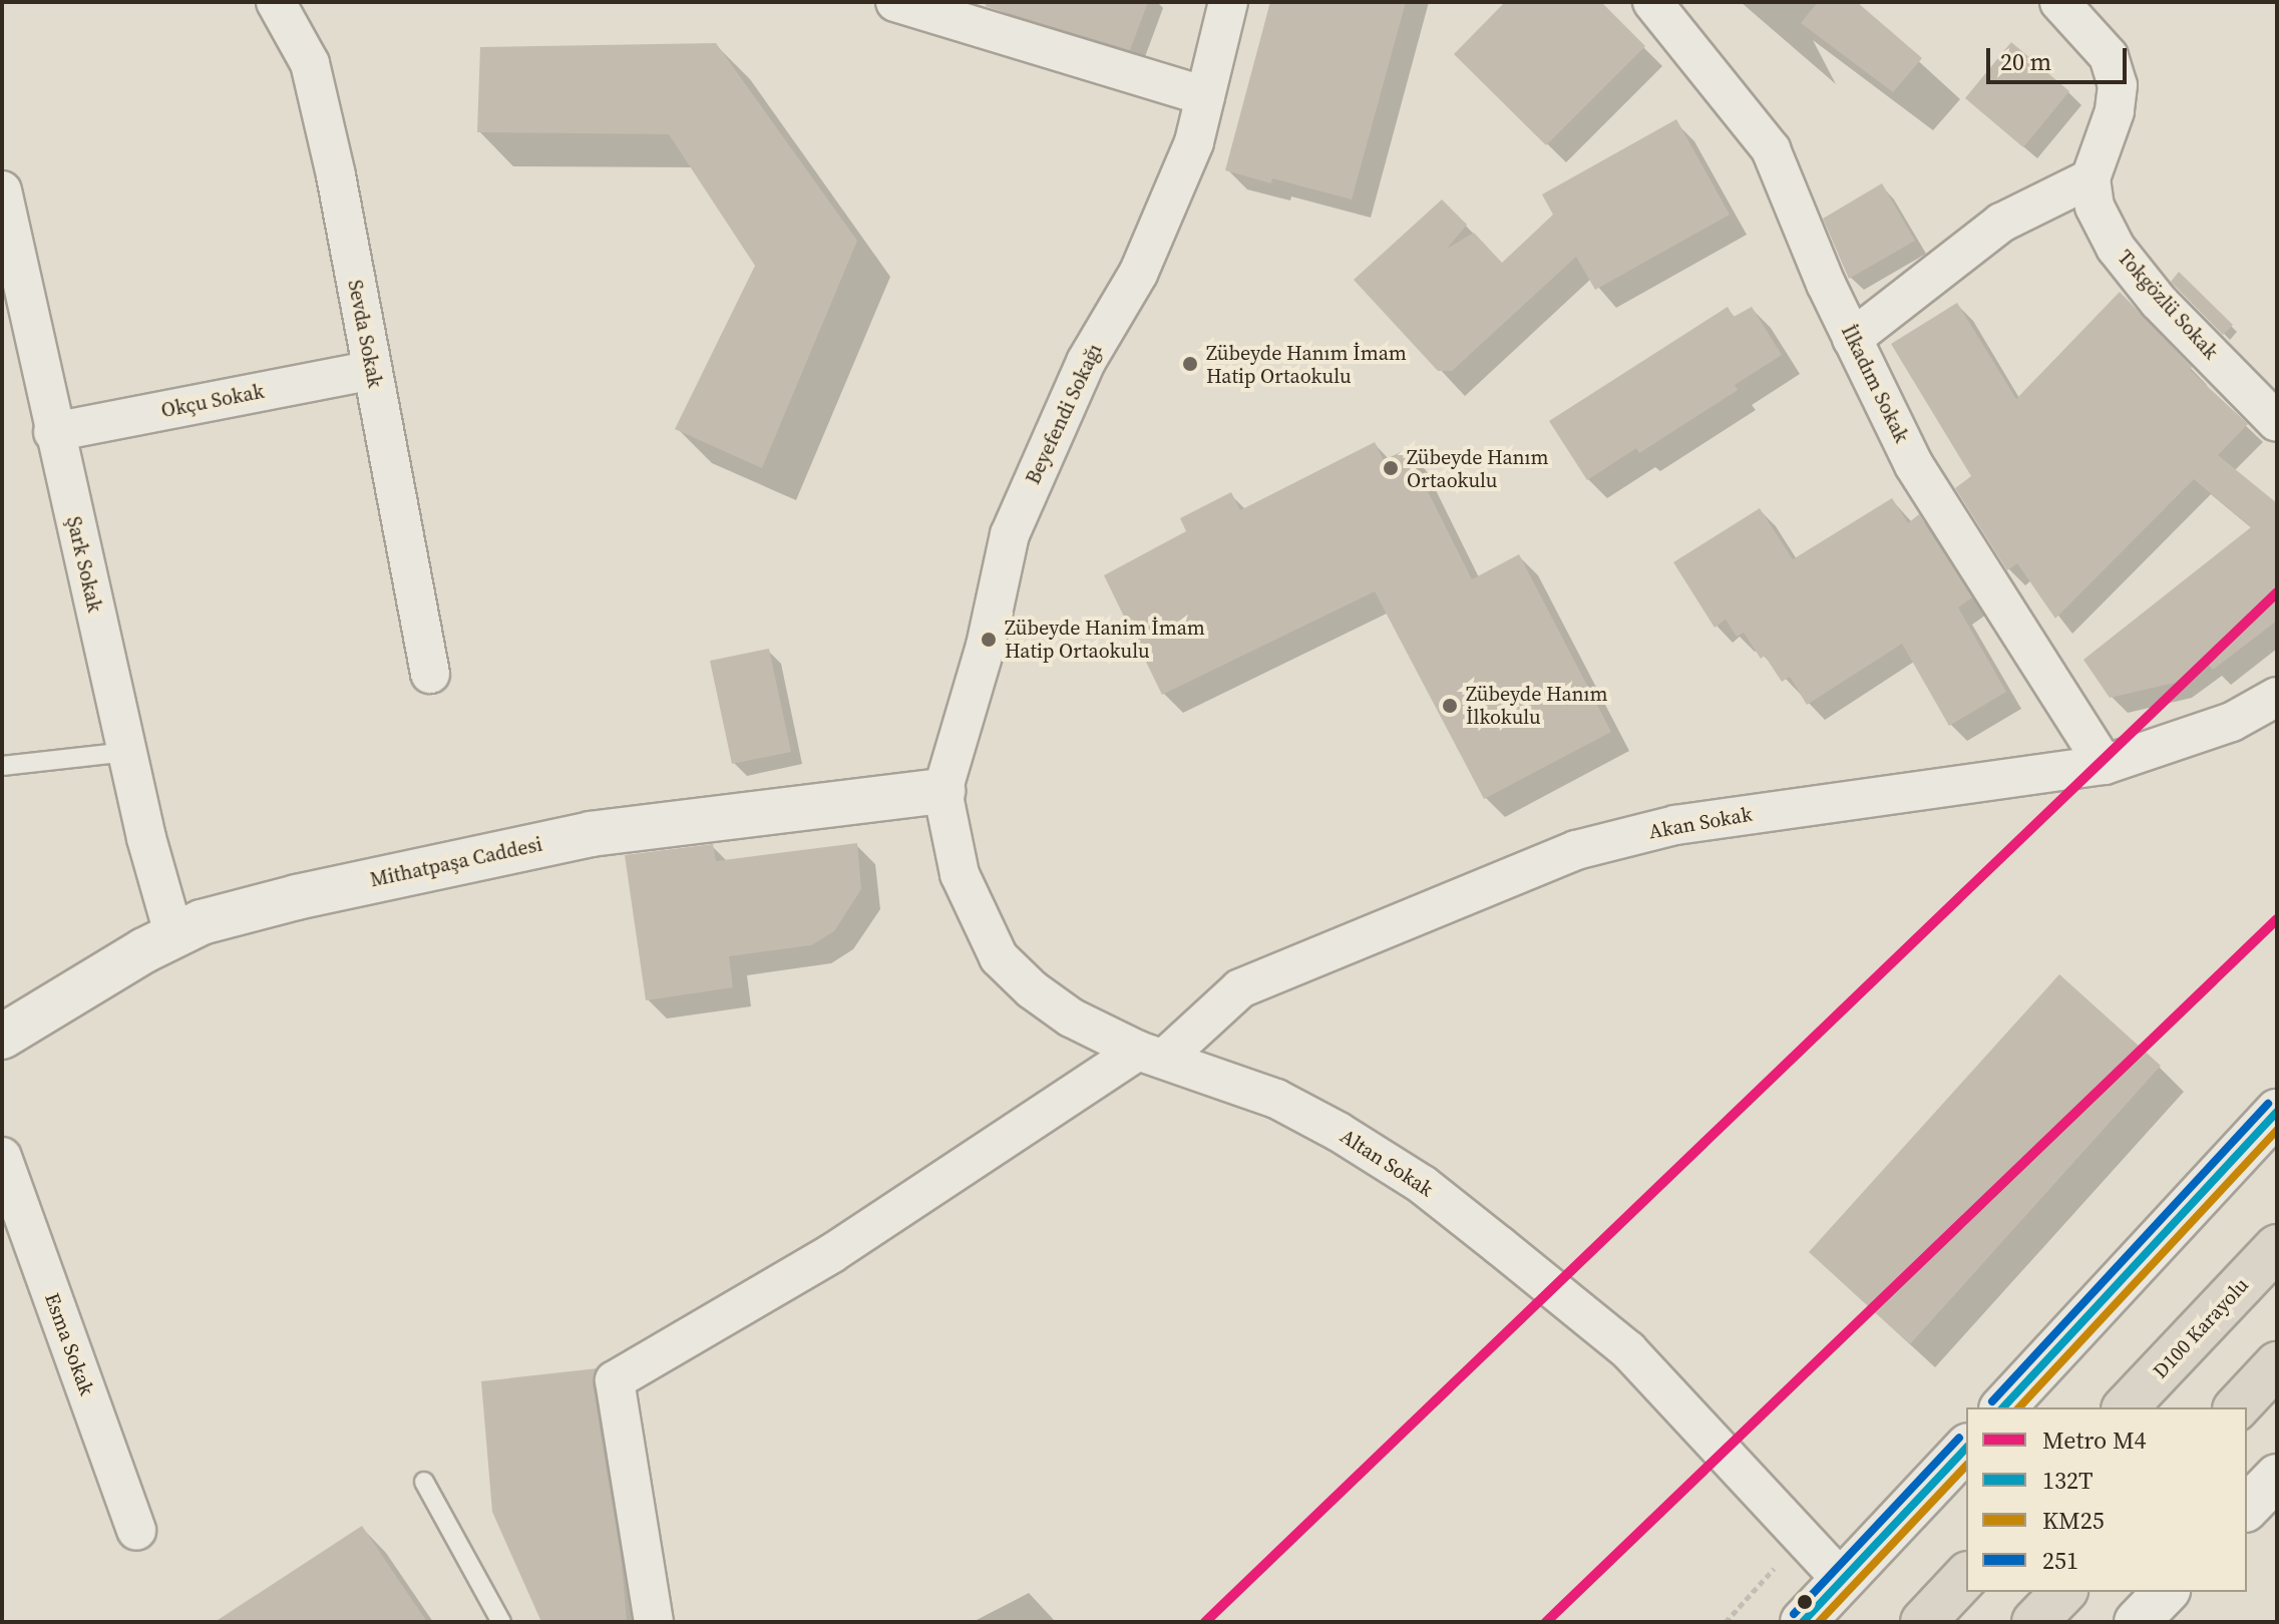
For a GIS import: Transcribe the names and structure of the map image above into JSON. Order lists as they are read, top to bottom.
{
  "streets": {
    "highway": ["D100 Karayolu"],
    "street": [
      "Tokgözlü Sokak",
      "Sevda Sokak",
      "İlkadım Sokak",
      "Okçu Sokak",
      "Beyefendi Sokağı",
      "Şark Sokak",
      "Akan Sokak",
      "Mithatpaşa Caddesi",
      "Altan Sokak",
      "Esma Sokak"
    ]
  },
  "crossings": [
    ["Sevda Sokak", "Okçu Sokak"],
    ["İlkadım Sokak", "Akan Sokak"],
    ["Okçu Sokak", "Şark Sokak"],
    ["Beyefendi Sokağı", "Mithatpaşa Caddesi"],
    ["Beyefendi Sokağı", "Altan Sokak"],
    ["Şark Sokak", "Mithatpaşa Caddesi"],
    ["Akan Sokak", "Altan Sokak"],
    ["Mithatpaşa Caddesi", "Altan Sokak"]
  ],
  "places": [
    "Zübeyde Hanım İmam Hatip Ortaokulu",
    "Zübeyde Hanım Ortaokulu",
    "Zübeyde Hanim İmam Hati̇p Ortaokulu",
    "Zübeyde Hanım İlkokulu"
  ],
  "lines": [
    "metro line M4",
    "transit line 251",
    "transit line 132T",
    "transit line KM25"
  ],
  "legend": [
    "Metro M4",
    "132T",
    "KM25",
    "251"
  ],
  "scale_bar": "20 m"
}
